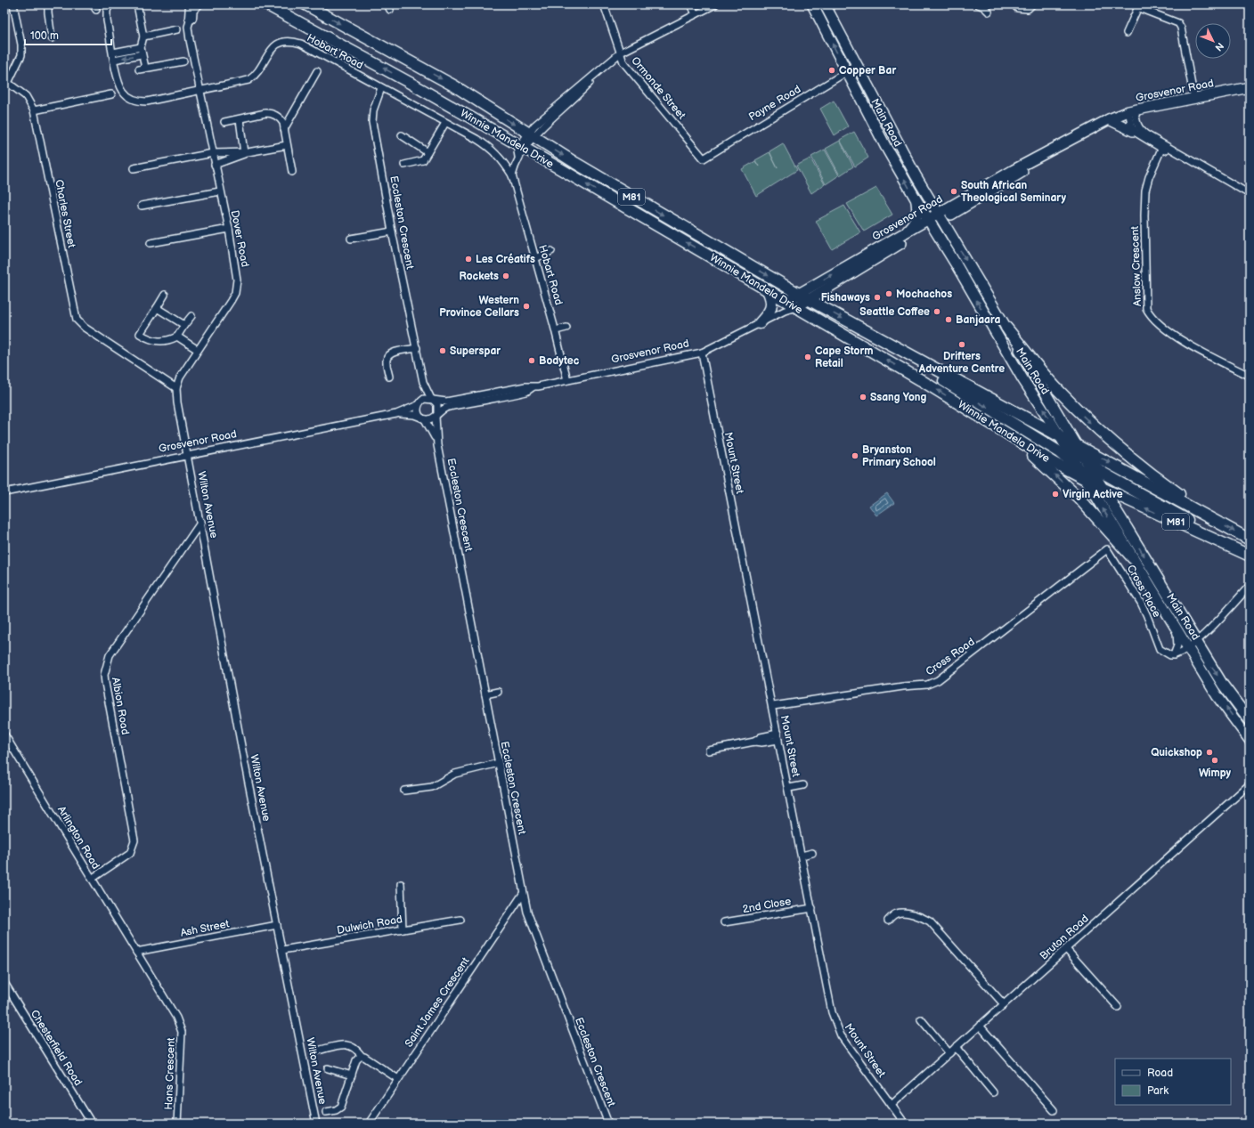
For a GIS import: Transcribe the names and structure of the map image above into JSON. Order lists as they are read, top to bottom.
{
  "streets": {
    "main road": [
      "Grosvenor Road",
      "Main Road",
      "Winnie Mandela Drive",
      "M81"
    ],
    "street": [
      "Hobart Road",
      "Ormonde Street",
      "Payne Road",
      "Charles Street",
      "Eccleston Crescent",
      "Dover Road",
      "Anslow Crescent",
      "Mount Street",
      "Wilton Avenue",
      "Cross Place",
      "Cross Road",
      "Albion Road",
      "Arlington Road",
      "2nd Close",
      "Dulwich Road",
      "Ash Street",
      "Bruton Road",
      "Saint James Crescent",
      "Chesterfield Road",
      "Hans Crescent"
    ]
  },
  "crossings": [
    ["Hobart Road", "Grosvenor Road"],
    ["Hobart Road", "Eccleston Crescent"],
    ["Hobart Road", "Dover Road"],
    ["Ormonde Street", "Payne Road"],
    ["Grosvenor Road", "Main Road"],
    ["Grosvenor Road", "Winnie Mandela Drive"],
    ["Grosvenor Road", "Eccleston Crescent"],
    ["Grosvenor Road", "Dover Road"],
    ["Grosvenor Road", "Mount Street"],
    ["Grosvenor Road", "Wilton Avenue"],
    ["Payne Road", "Main Road"],
    ["Main Road", "Winnie Mandela Drive"],
    ["Charles Street", "Dover Road"],
    ["Eccleston Crescent", "Saint James Crescent"],
    ["Dover Road", "Wilton Avenue"],
    ["Mount Street", "Cross Road"],
    ["Mount Street", "2nd Close"],
    ["Mount Street", "Bruton Road"],
    ["Wilton Avenue", "Albion Road"],
    ["Wilton Avenue", "Dulwich Road"],
    ["Wilton Avenue", "Ash Street"],
    ["Cross Place", "Cross Road"],
    ["Albion Road", "Arlington Road"],
    ["Arlington Road", "Ash Street"],
    ["Arlington Road", "Hans Crescent"],
    ["Ash Street", "Hans Crescent"]
  ],
  "places": [
    "Copper Bar",
    "South African Theological Seminary",
    "Les Créatifs",
    "Rockets",
    "Mochachos",
    "Fishaways",
    "Western Province Cellars",
    "Seattle Coffee",
    "Banjaara",
    "Drifters Adventure Centre",
    "Superspar",
    "Cape Storm Retail",
    "Bodytec",
    "Ssang Yong",
    "Bryanston Primary School",
    "Virgin Active",
    "Quickshop",
    "Wimpy"
  ],
  "legend": ["Road", "Park"],
  "scale_bar": "100 m",
  "north": "bottom right"
}
